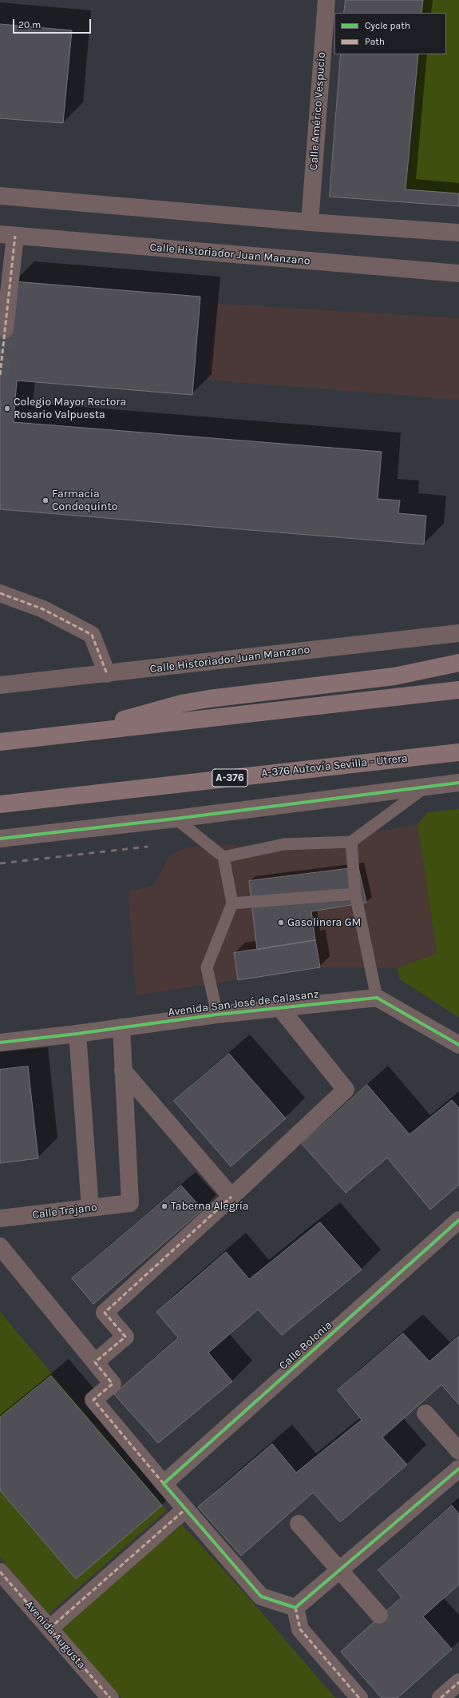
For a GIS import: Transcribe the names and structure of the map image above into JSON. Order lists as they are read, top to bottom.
{
  "streets": {
    "main road": ["A-376 Autovía Sevilla - Utrera", "A-376"],
    "street": [
      "Calle Américo Vespucio",
      "Calle Historiador Juan Manzano",
      "Avenida San José de Calasanz",
      "Calle Trajano",
      "Calle Bolonia",
      "Avenida Augusta"
    ]
  },
  "places": [
    "Colegio Mayor Rectora Rosario Valpuesta",
    "Farmacia Condequinto",
    "Gasolinera GM",
    "Taberna Alegría"
  ],
  "legend": ["Cycle path", "Path"],
  "scale_bar": "20 m"
}
